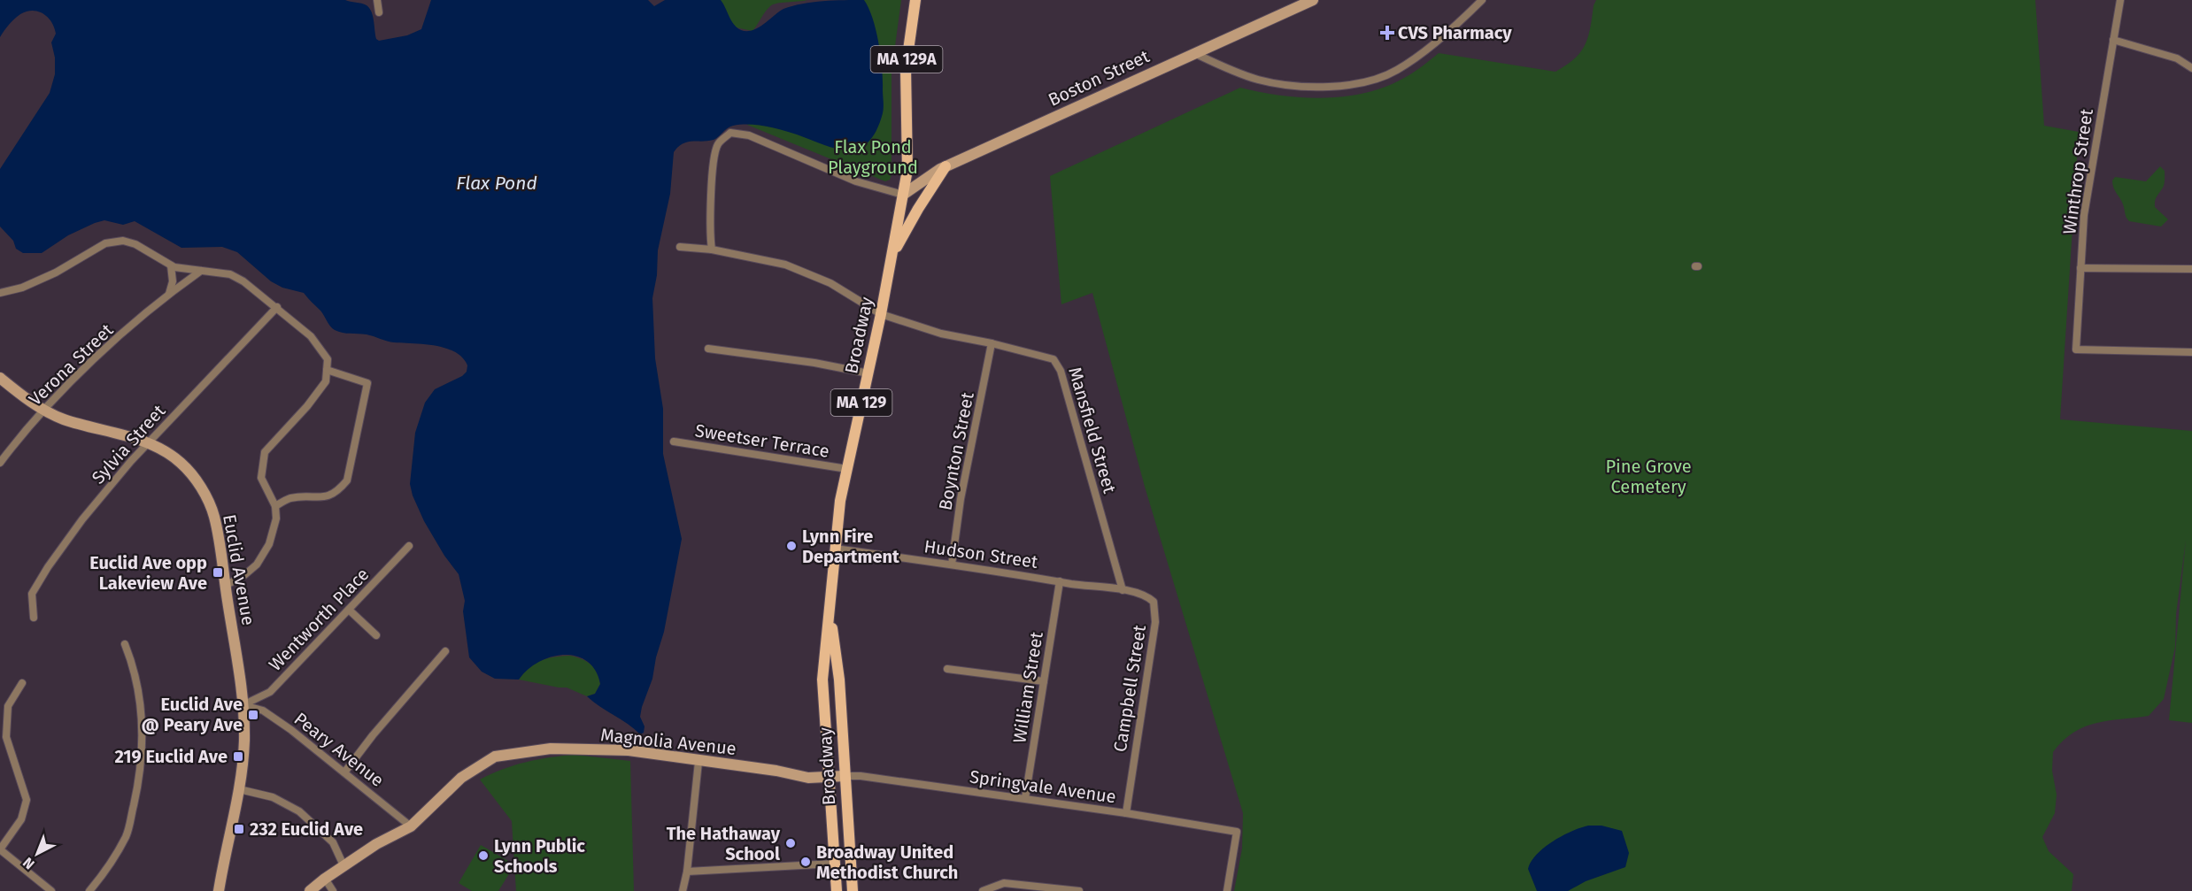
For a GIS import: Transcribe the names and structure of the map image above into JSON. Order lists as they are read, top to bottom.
{
  "streets": {
    "main road": ["MA 129A", "Broadway", "MA 129"],
    "street": [
      "Boston Street",
      "Winthrop Street",
      "Verona Street",
      "Mansfield Street",
      "Sweetser Terrace",
      "Sylvia Street",
      "Boynton Street",
      "Hudson Street",
      "Euclid Avenue",
      "Wentworth Place",
      "William Street",
      "Campbell Street",
      "Magnolia Avenue",
      "Peary Avenue",
      "Springvale Avenue"
    ]
  },
  "crossings": [
    ["MA 129A", "Boston Street"],
    ["MA 129A", "Broadway"],
    ["Boston Street", "Broadway"],
    ["Boston Street", "MA 129"],
    ["Broadway", "MA 129"],
    ["Broadway", "Mansfield Street"],
    ["Broadway", "Sweetser Terrace"],
    ["Broadway", "Hudson Street"],
    ["Broadway", "Magnolia Avenue"],
    ["Broadway", "Springvale Avenue"],
    ["Verona Street", "Euclid Avenue"],
    ["Mansfield Street", "Boynton Street"],
    ["Mansfield Street", "Hudson Street"],
    ["Mansfield Street", "Campbell Street"],
    ["Sylvia Street", "Euclid Avenue"],
    ["Boynton Street", "Hudson Street"],
    ["Hudson Street", "William Street"],
    ["Hudson Street", "Campbell Street"],
    ["Euclid Avenue", "Wentworth Place"],
    ["Euclid Avenue", "Peary Avenue"],
    ["Wentworth Place", "Peary Avenue"],
    ["William Street", "Springvale Avenue"],
    ["Campbell Street", "Springvale Avenue"],
    ["Magnolia Avenue", "Peary Avenue"],
    ["Magnolia Avenue", "Springvale Avenue"]
  ],
  "water": ["Flax Pond"],
  "parks": ["Flax Pond Playground", "Pine Grove Cemetery"],
  "places": {
    "health": ["CVS Pharmacy"],
    "other": [
      "Lynn Fire Department",
      "The Hathaway School",
      "Lynn Public Schools",
      "Broadway United Methodist Church"
    ],
    "transit": [
      "Euclid Ave opp Lakeview Ave",
      "Euclid Ave @ Peary Ave",
      "219 Euclid Ave",
      "232 Euclid Ave"
    ]
  },
  "north": "bottom left"
}
